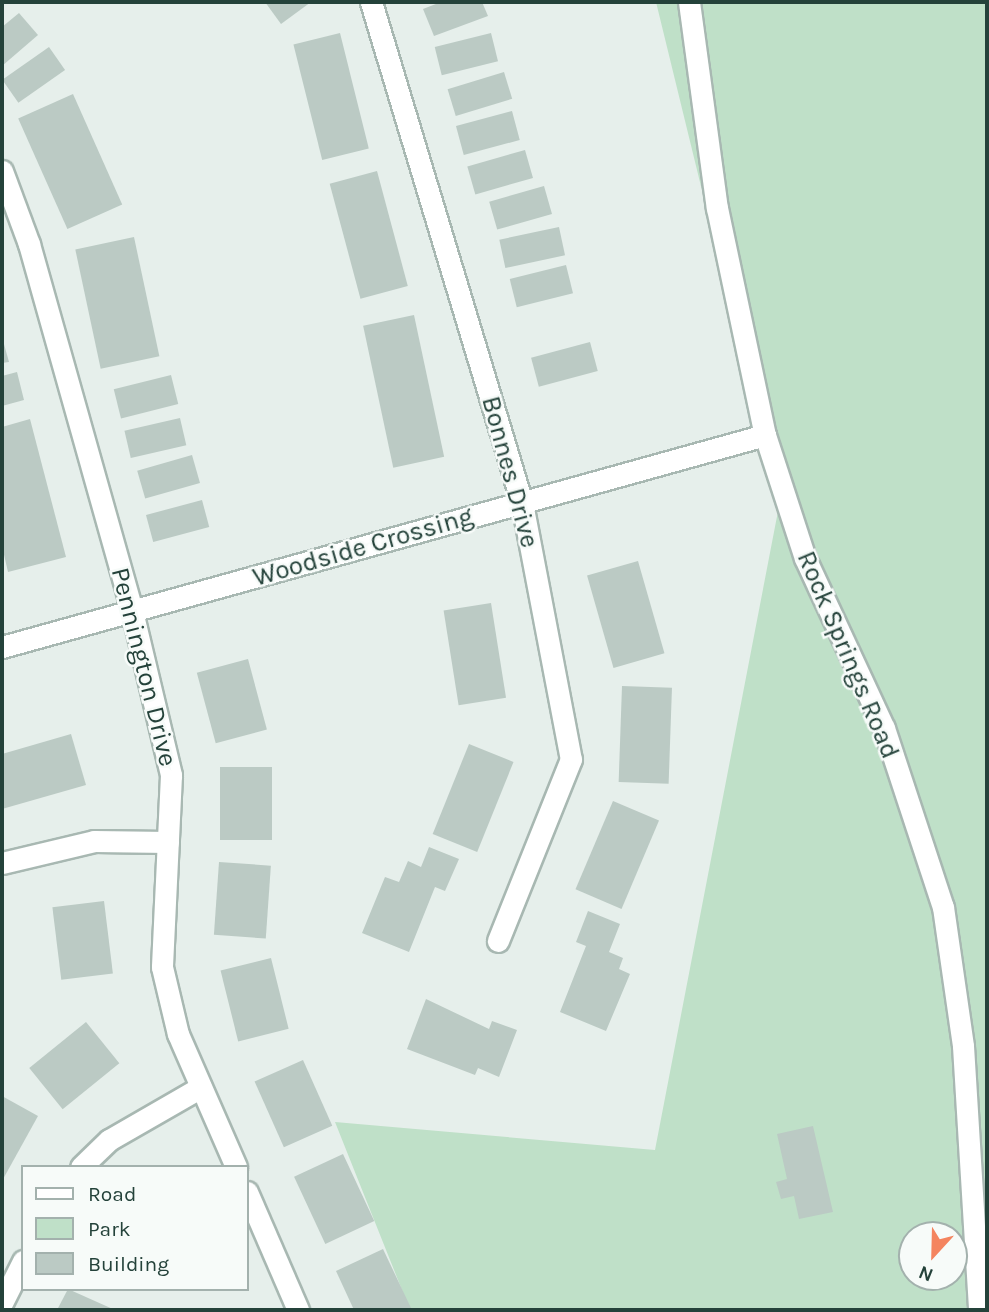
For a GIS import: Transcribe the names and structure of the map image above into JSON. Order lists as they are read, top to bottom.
{
  "streets": {
    "street": [
      "Bonnes Drive",
      "Woodside Crossing",
      "Rock Springs Road",
      "Pennington Drive"
    ]
  },
  "crossings": [
    ["Bonnes Drive", "Woodside Crossing"],
    ["Woodside Crossing", "Rock Springs Road"],
    ["Woodside Crossing", "Pennington Drive"]
  ],
  "legend": ["Road", "Park", "Building"],
  "north": "bottom"
}
